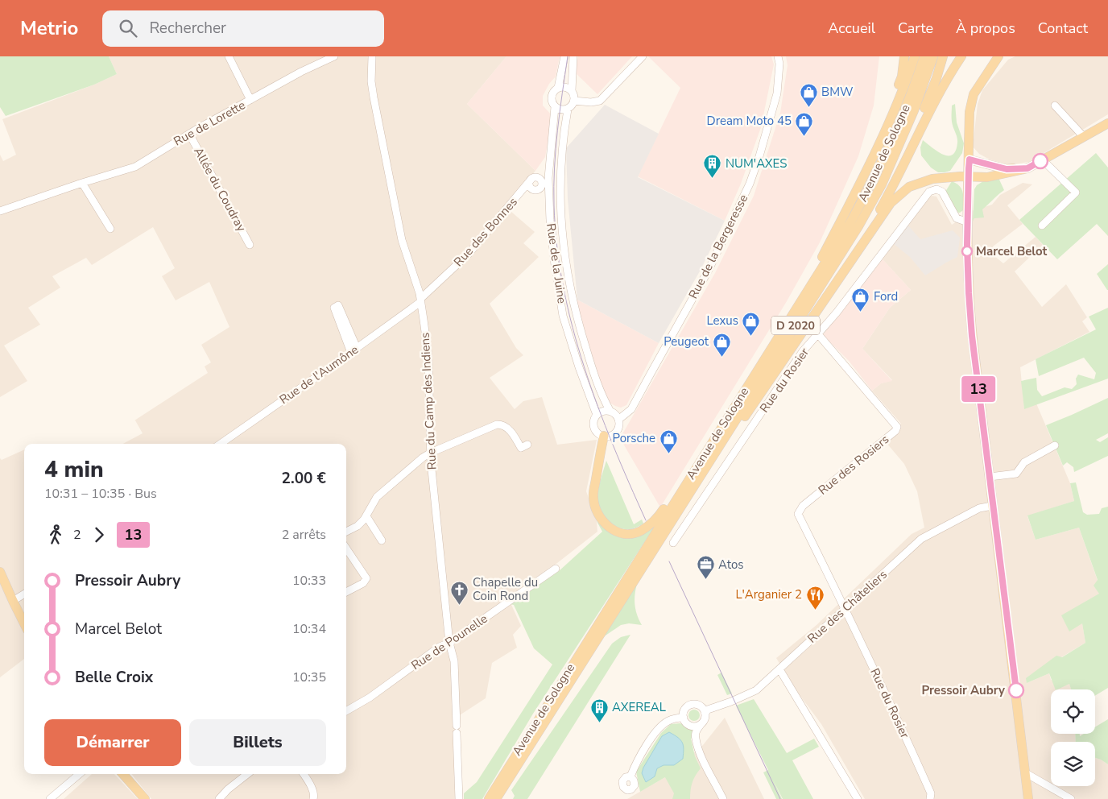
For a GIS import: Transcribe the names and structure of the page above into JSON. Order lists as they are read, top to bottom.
{
  "streets": {
    "main road": ["Avenue de Sologne", "D 2020"],
    "street": [
      "Rue de Lorette",
      "Allée du Coudray",
      "Rue des Bonnes",
      "Rue de la Bergeresse",
      "Rue de la Juine",
      "Rue de l'Aumône",
      "Rue du Rosier",
      "Rue du Camp des Indiens",
      "Rue des Rosiers",
      "Rue des Châteliers",
      "Rue de Pounelle"
    ]
  },
  "crossings": [
    ["Rue de Lorette", "Allée du Coudray"],
    ["Rue des Bonnes", "Rue de l'Aumône"],
    ["Rue des Bonnes", "Rue du Camp des Indiens"],
    ["Rue de la Bergeresse", "Rue de la Juine"],
    ["Rue de l'Aumône", "Rue du Camp des Indiens"],
    ["Rue du Rosier", "Rue des Rosiers"],
    ["Rue du Rosier", "Rue des Châteliers"],
    ["Rue du Camp des Indiens", "Rue de Pounelle"],
    ["Rue des Rosiers", "Rue des Châteliers"]
  ],
  "places": {
    "shop": [
      "BMW",
      "Dream Moto 45",
      "Ford",
      "Lexus",
      "Peugeot",
      "Porsche"
    ],
    "building": ["NUM'AXES", "AXEREAL"],
    "other": ["Marcel Belot", "Pressoir Aubry"],
    "office": ["Atos"],
    "church": ["Chapelle du Coin Rond"],
    "restaurant": ["L'Arganier 2"]
  },
  "lines": ["bus line 13"],
  "page": {
    "header": "Metrio",
    "search": "Rechercher",
    "nav": [
      "Accueil",
      "Carte",
      "À propos",
      "Contact"
    ],
    "on_map": "13",
    "heading": ["4 min", "10:31 – 10:35 · Bus", "2.00 €"],
    "legs": ["2", "13", "2 arrêts"],
    "list": [
      {
        "name": "Pressoir Aubry",
        "value": "10:33"
      },
      {
        "name": "Marcel Belot",
        "value": "10:34"
      },
      {
        "name": "Belle Croix",
        "value": "10:35"
      }
    ],
    "buttons": ["Démarrer", "Billets"]
  }
}
